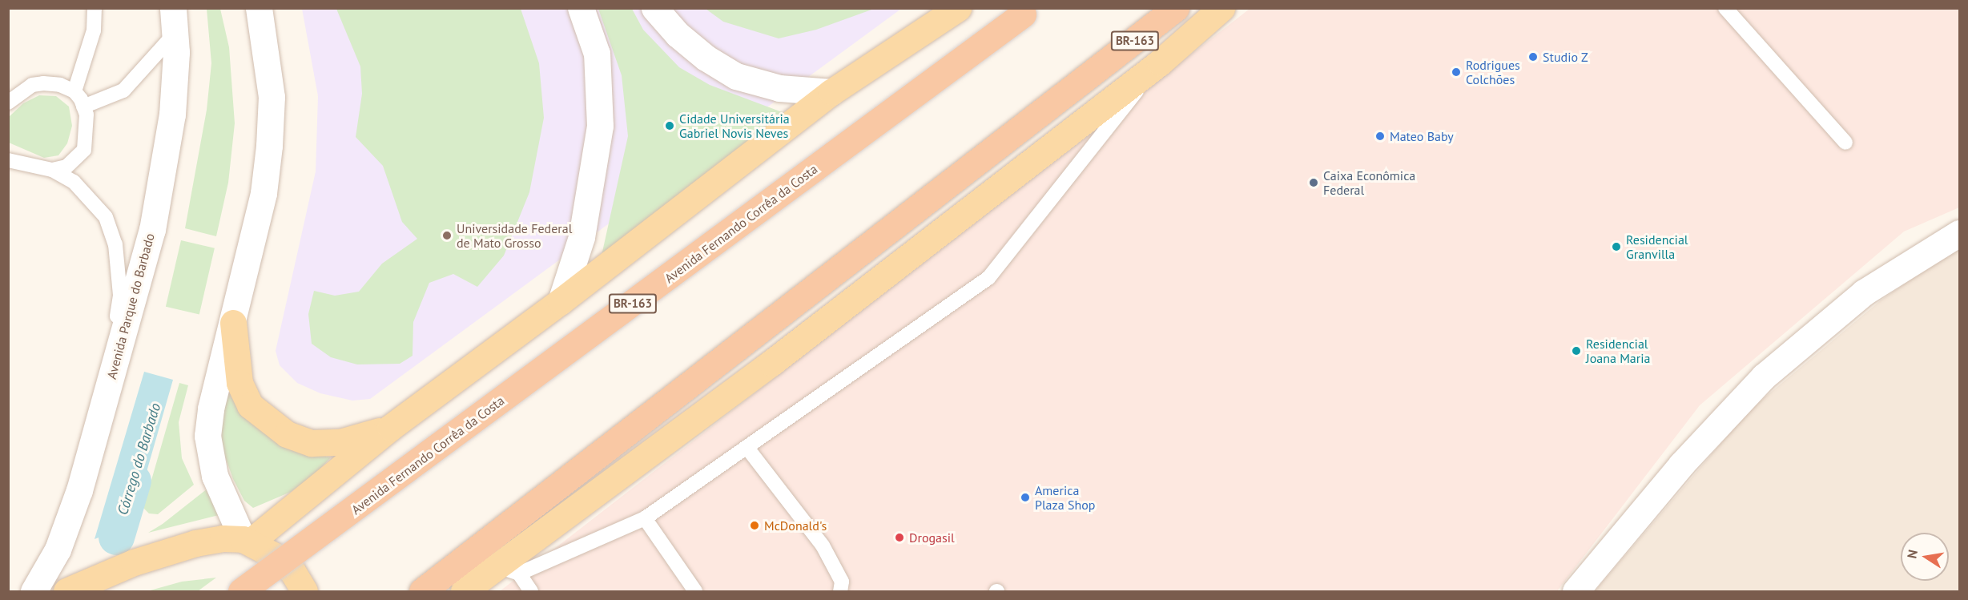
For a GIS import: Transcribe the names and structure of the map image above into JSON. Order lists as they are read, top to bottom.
{
  "streets": {
    "highway": ["BR-163", "Avenida Fernando Corrêa da Costa"],
    "main road": ["Avenida Parque do Barbado"]
  },
  "water": ["Córrego do Barbado"],
  "places": [
    "Studio Z",
    "Rodrigues Colchões",
    "Cidade Universitária Gabriel Novis Neves",
    "Mateo Baby",
    "Caixa Econômica Federal",
    "Universidade Federal de Mato Grosso",
    "Residencial Granvilla",
    "Residencial Joana Maria",
    "America Plaza Shop",
    "McDonald's",
    "Drogasil"
  ],
  "north": "left"
}
